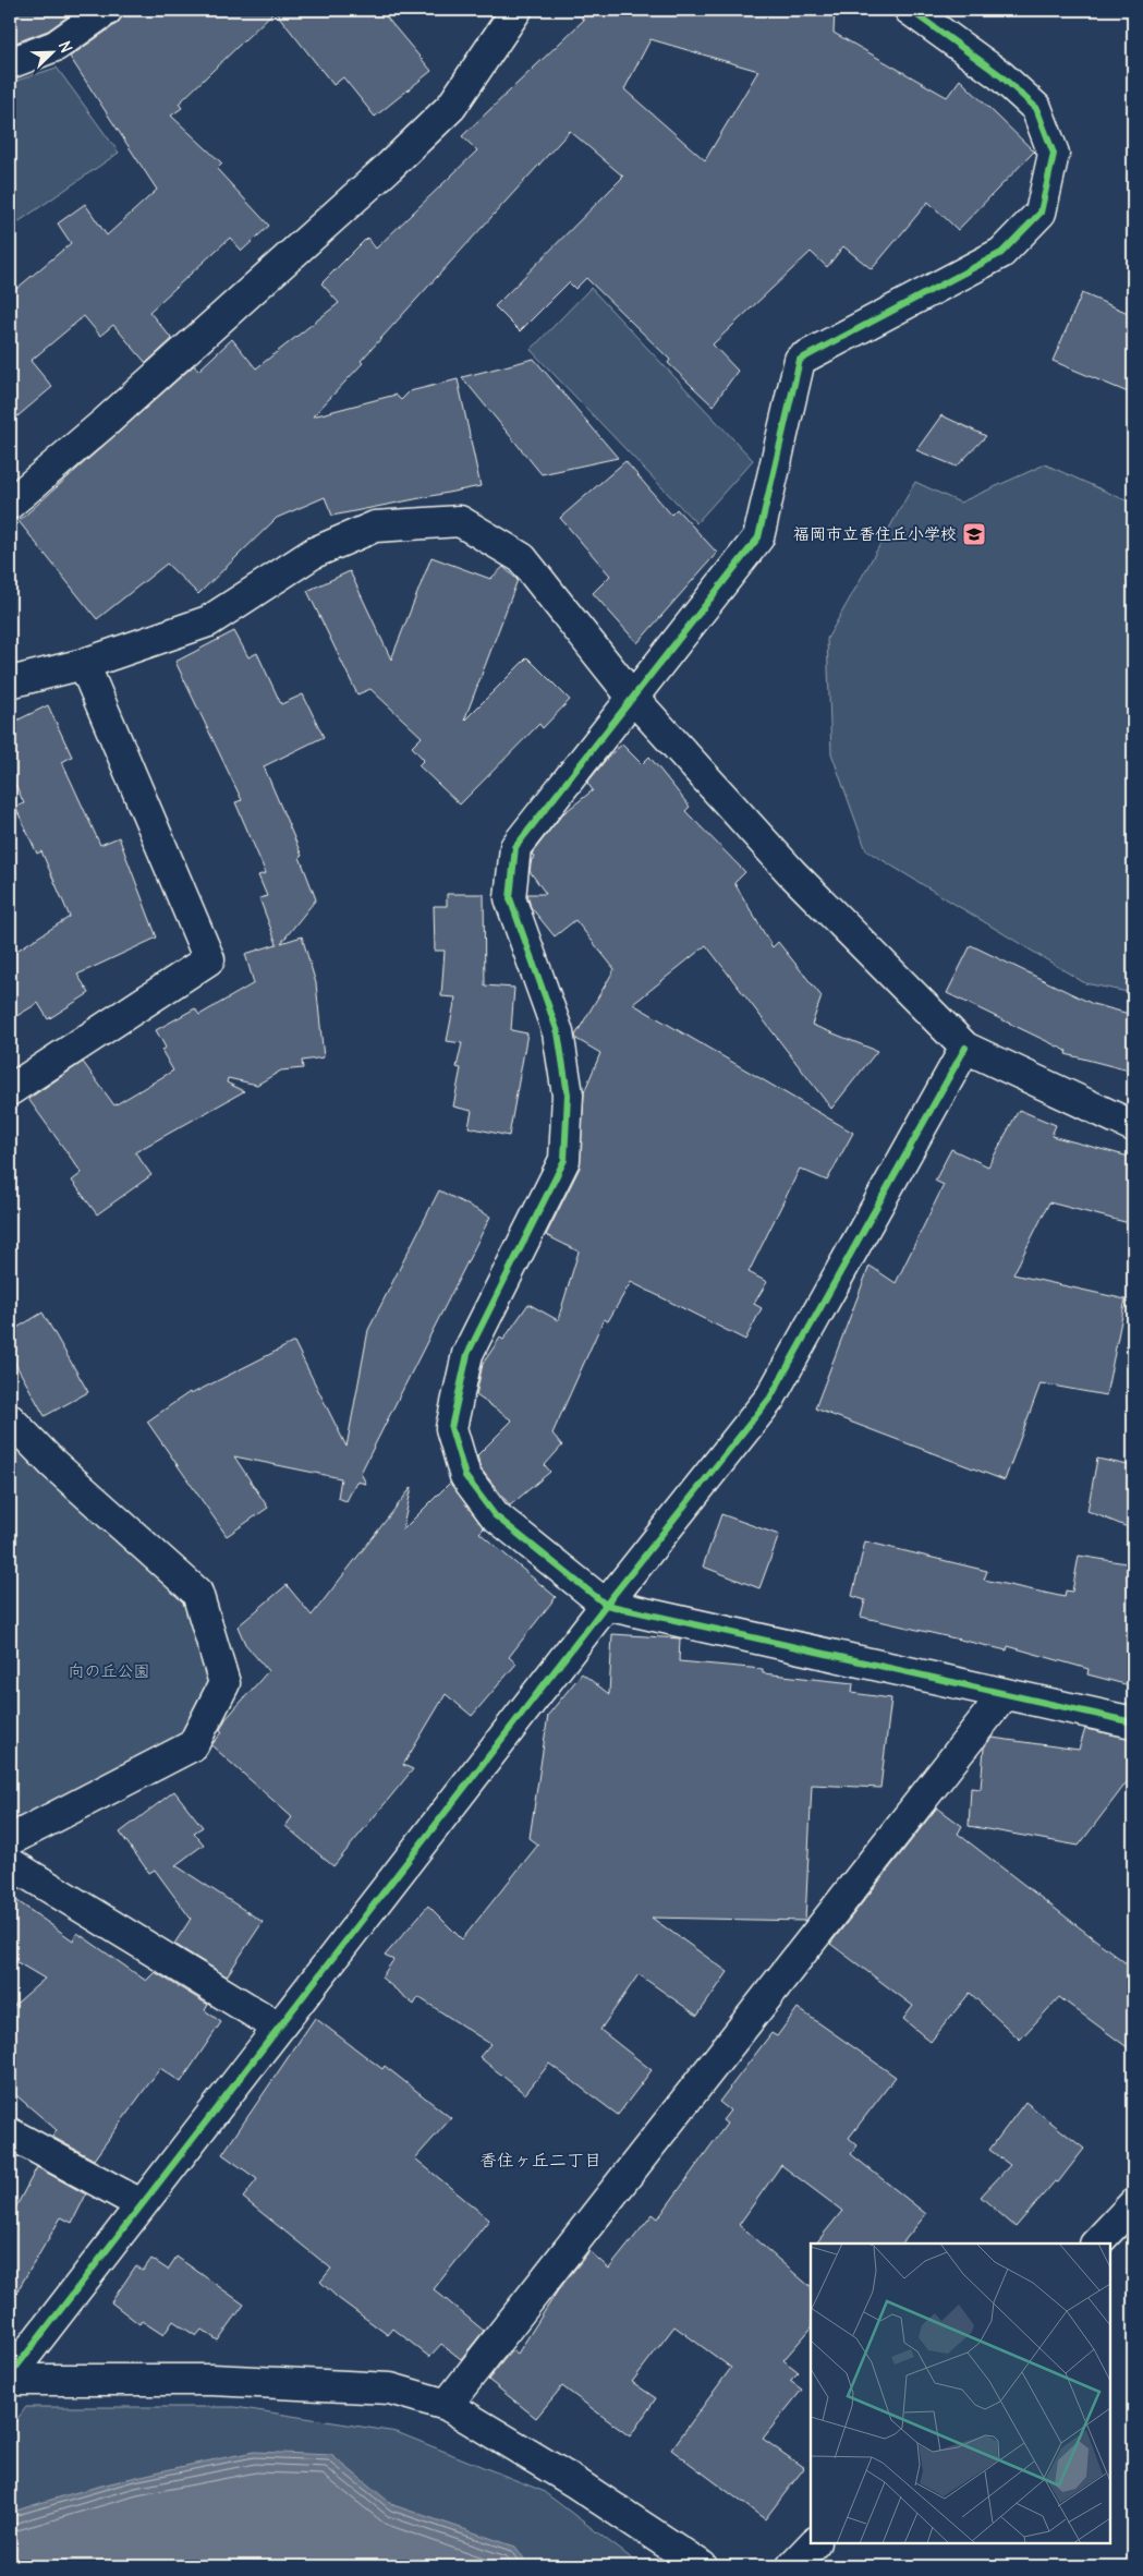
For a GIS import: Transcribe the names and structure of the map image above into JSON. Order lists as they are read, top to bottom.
{
  "districts": ["香住ヶ丘二丁目"],
  "parks": ["向の丘公園"],
  "places": {
    "school or university": ["福岡市立香住丘小学校"]
  },
  "north": "top right"
}
